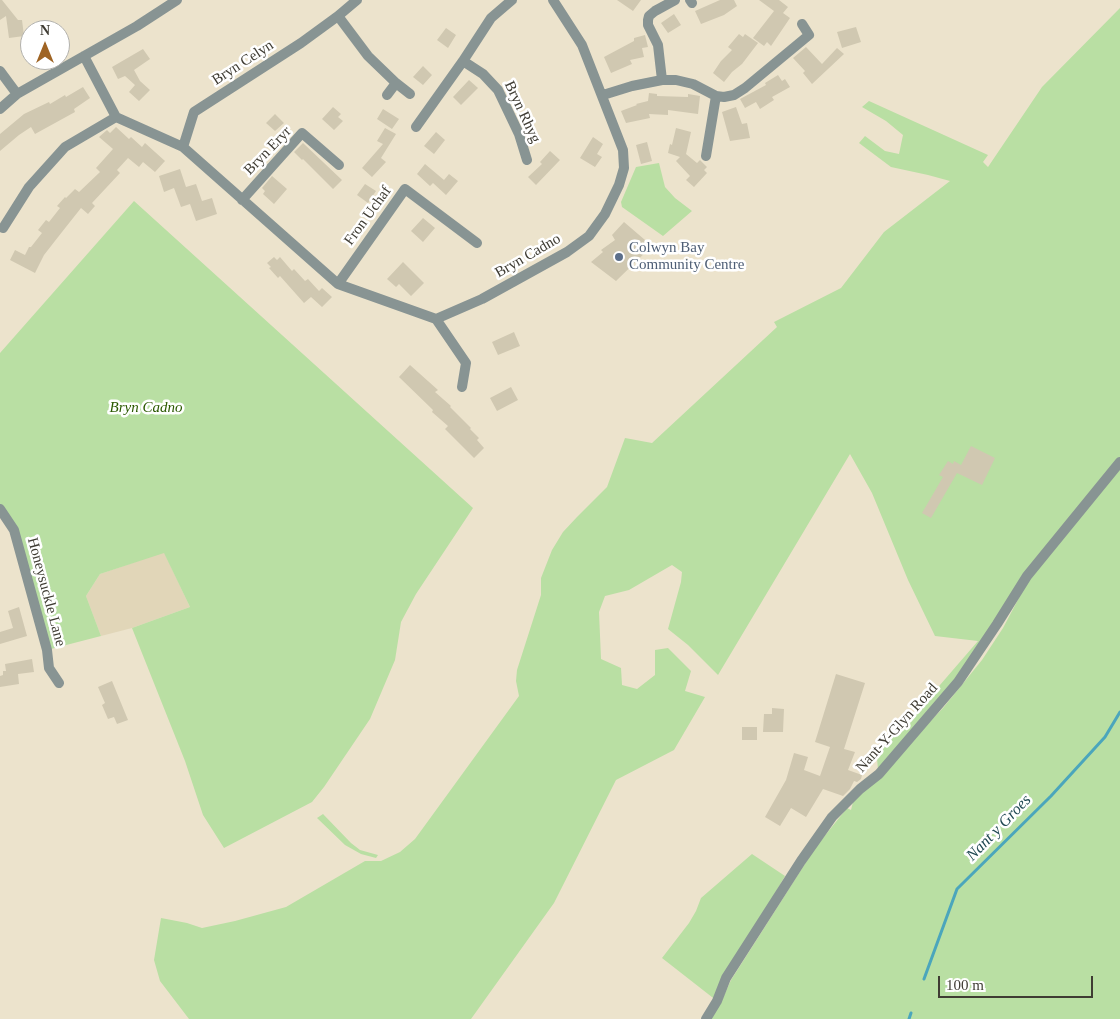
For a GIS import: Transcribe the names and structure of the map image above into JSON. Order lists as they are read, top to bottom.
{
  "streets": {
    "street": [
      "Bryn Celyn",
      "Bryn Rhyg",
      "Bryn Eryr",
      "Fron Uchaf",
      "Bryn Cadno",
      "Honeysuckle Lane",
      "Nant-Y-Glyn Road"
    ]
  },
  "water": ["Nant y Groes"],
  "parks": ["Bryn Cadno"],
  "places": ["Colwyn Bay Community Centre"],
  "scale_bar": "100 m",
  "north": "top"
}
